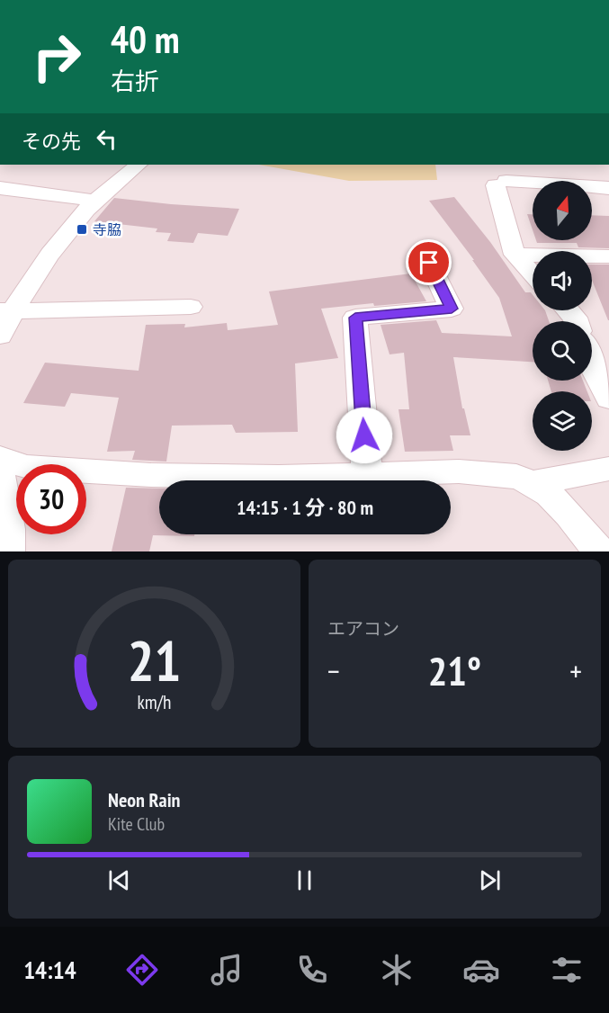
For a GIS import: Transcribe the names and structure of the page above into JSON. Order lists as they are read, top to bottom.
{
  "places": {
    "transit": ["寺脇"]
  },
  "north": "top",
  "page": {
    "turn": ["40 m", "右折"],
    "then": "その先",
    "limit": "30",
    "trip": "14:15 · 1 分 · 80 m",
    "tile": "エアコン",
    "heat": ["−", "21°", "+"],
    "song": ["Neon Rain", "Kite Club"],
    "tabs": "14:14",
    "gauge": ["21", "km/h"]
  }
}
